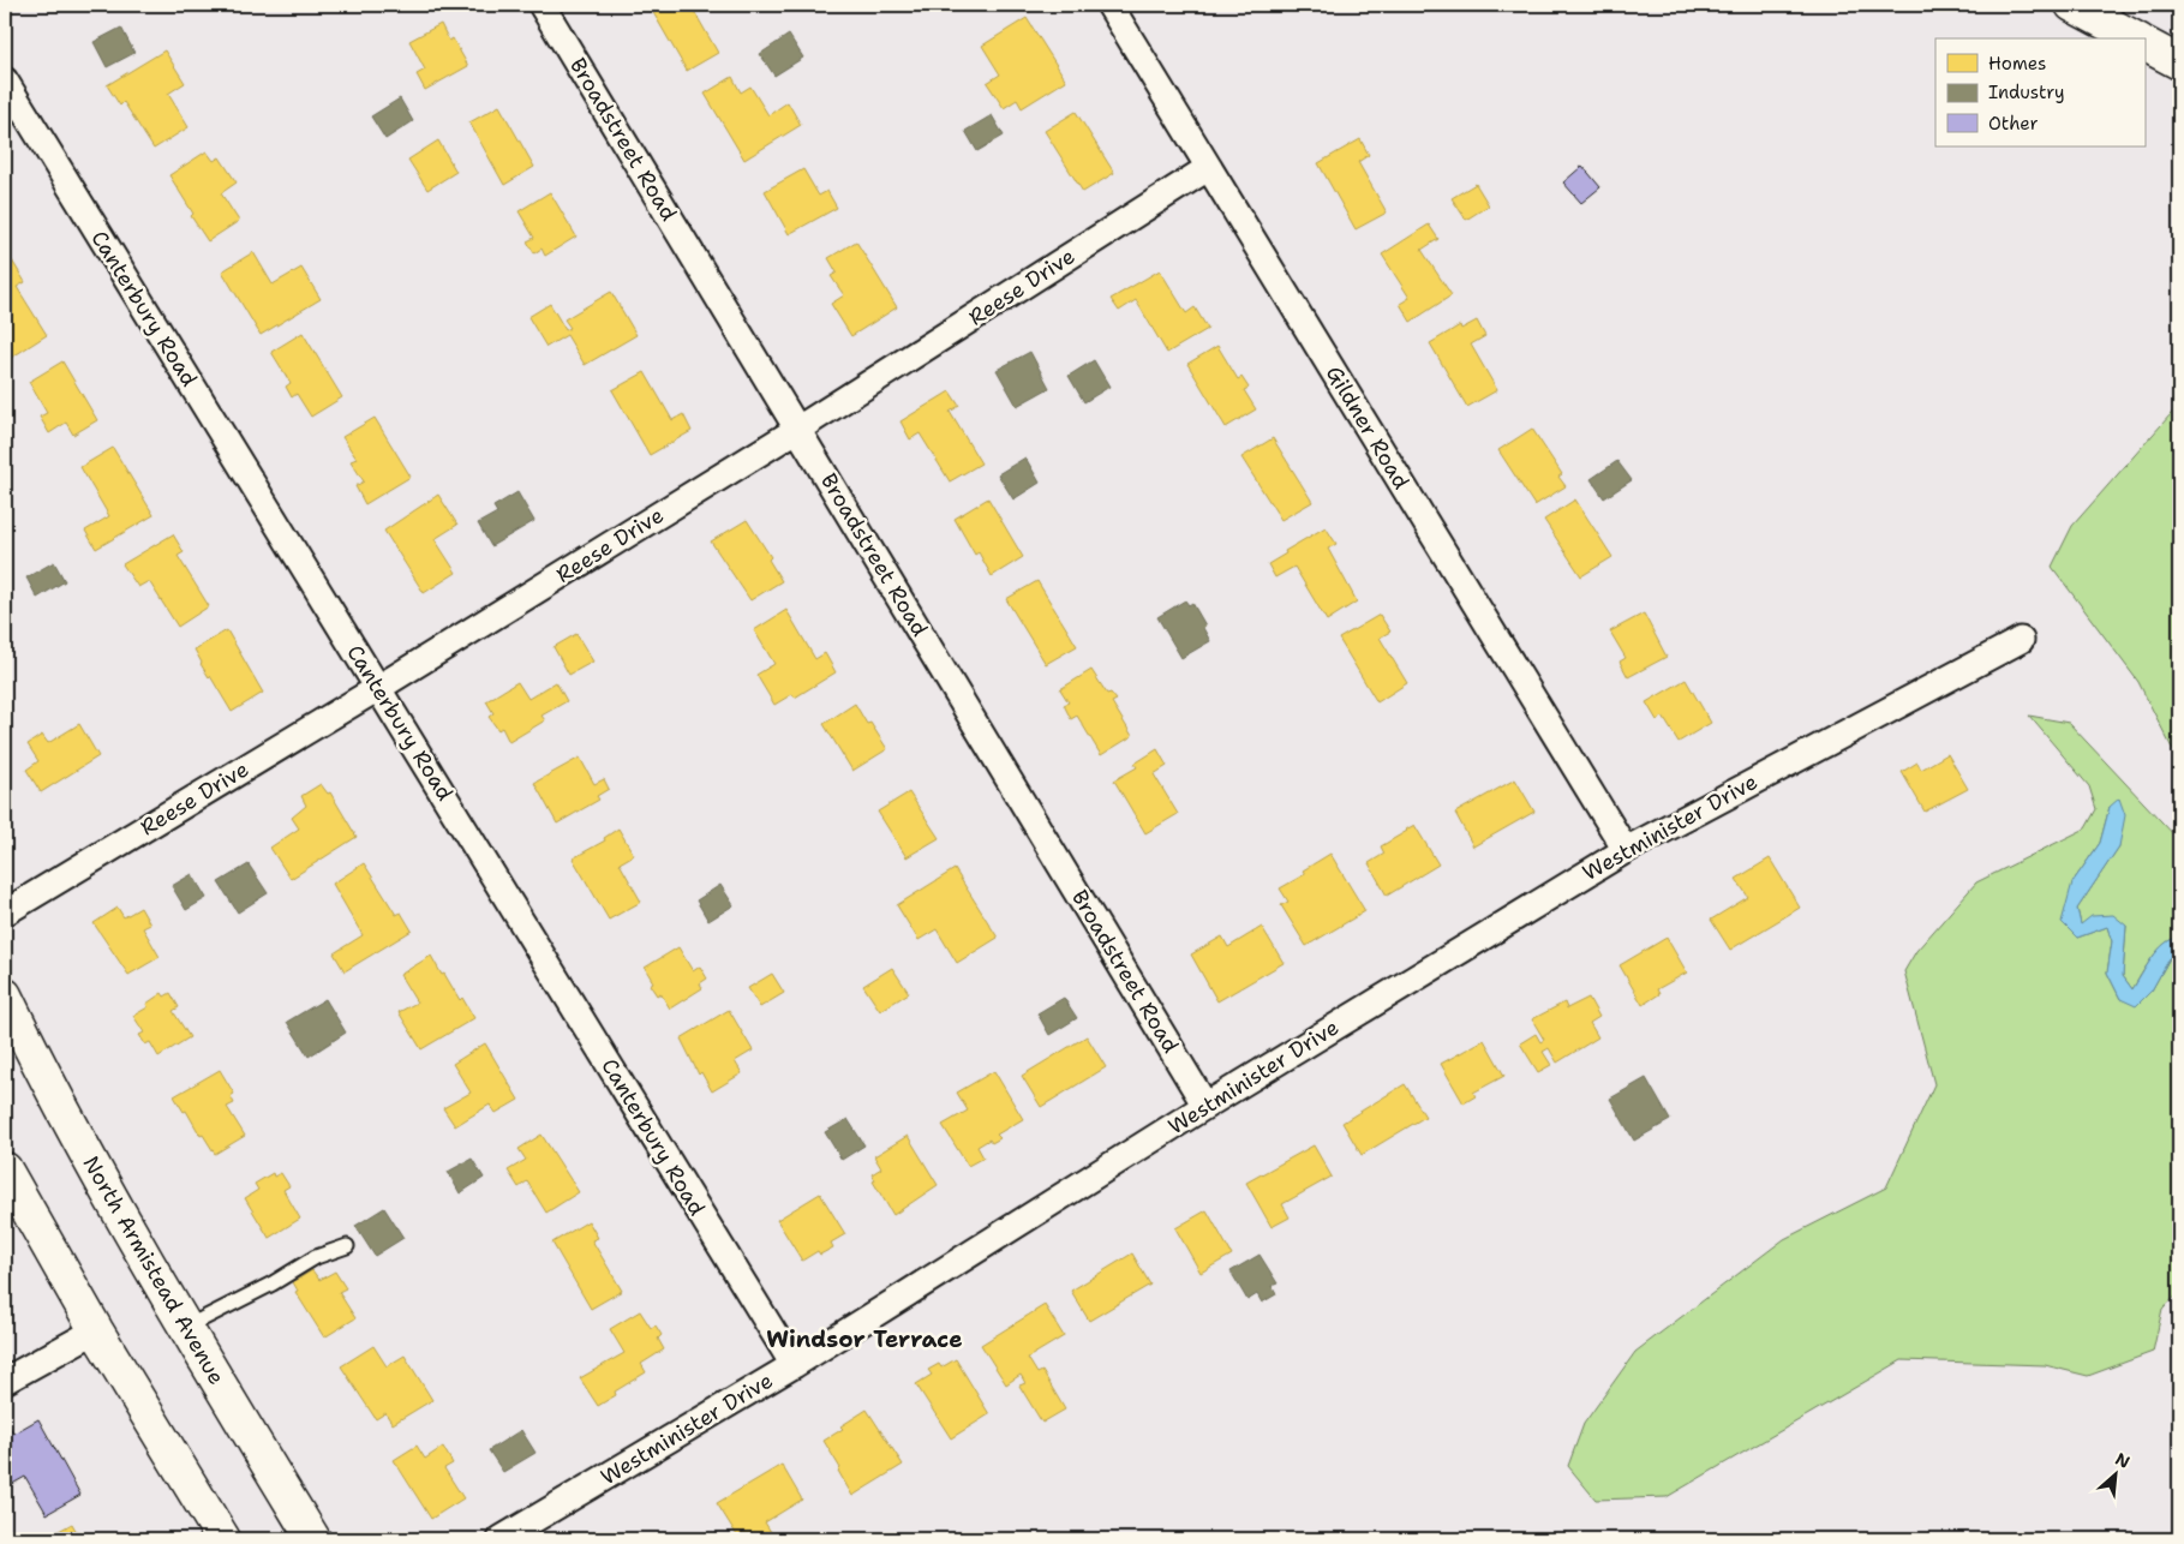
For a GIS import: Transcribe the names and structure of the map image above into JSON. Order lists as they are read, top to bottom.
{
  "streets": {
    "main road": ["North Armistead Avenue"],
    "street": [
      "Broadstreet Road",
      "Reese Drive",
      "Canterbury Road",
      "Gildner Road",
      "Westminister Drive"
    ]
  },
  "crossings": [
    ["Broadstreet Road", "Reese Drive"],
    ["Broadstreet Road", "Westminister Drive"],
    ["Reese Drive", "Canterbury Road"],
    ["Reese Drive", "Gildner Road"],
    ["Canterbury Road", "Westminister Drive"],
    ["Gildner Road", "Westminister Drive"]
  ],
  "districts": ["Windsor Terrace"],
  "legend": ["Homes", "Industry", "Other"],
  "north": "top right"
}
